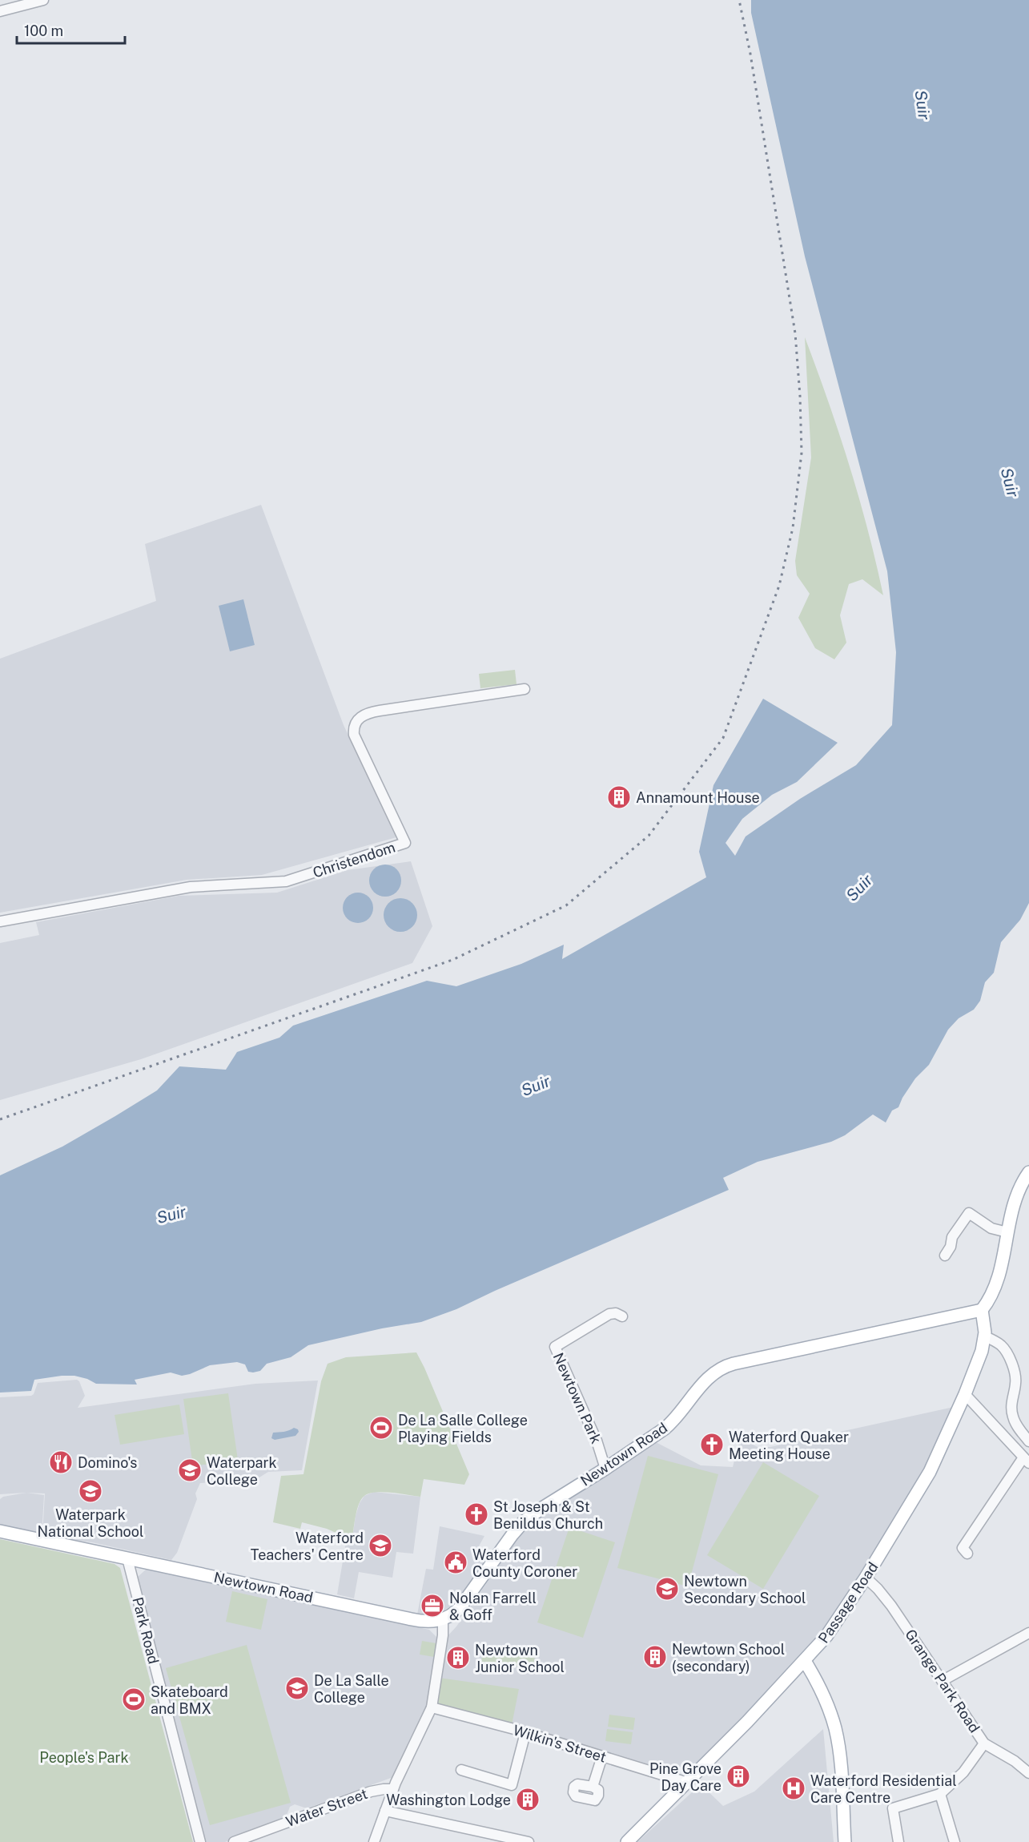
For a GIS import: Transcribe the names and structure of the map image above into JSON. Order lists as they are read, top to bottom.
{
  "streets": {
    "main road": ["Newtown Road", "Passage Road"],
    "street": [
      "Christendom",
      "Newtown Park",
      "Park Road",
      "Grange Park Road",
      "Wilkin's Street",
      "Water Street"
    ]
  },
  "crossings": [
    ["Newtown Park", "Newtown Road"],
    ["Newtown Road", "Passage Road"],
    ["Newtown Road", "Park Road"],
    ["Passage Road", "Grange Park Road"],
    ["Passage Road", "Wilkin's Street"]
  ],
  "water": ["Suir"],
  "parks": ["People's Park"],
  "places": {
    "building": [
      "Annamount House",
      "Newtown School (secondary)",
      "Newtown Junior School",
      "Pine Grove Day Care",
      "Washington Lodge"
    ],
    "sports": ["De La Salle College Playing Fields", "Skateboard and BMX"],
    "church": ["Waterford Quaker Meeting House", "St Joseph & St Benildus Church"],
    "restaurant": ["Domino's"],
    "school or university": [
      "Waterpark College",
      "Waterpark National School",
      "Waterford Teachers' Centre",
      "Newtown Secondary School",
      "De La Salle College"
    ],
    "public building": ["Waterford County Coroner"],
    "office": ["Nolan Farrell & Goff"],
    "hospital": ["Waterford Residential Care Centre"]
  },
  "scale_bar": "100 m"
}
